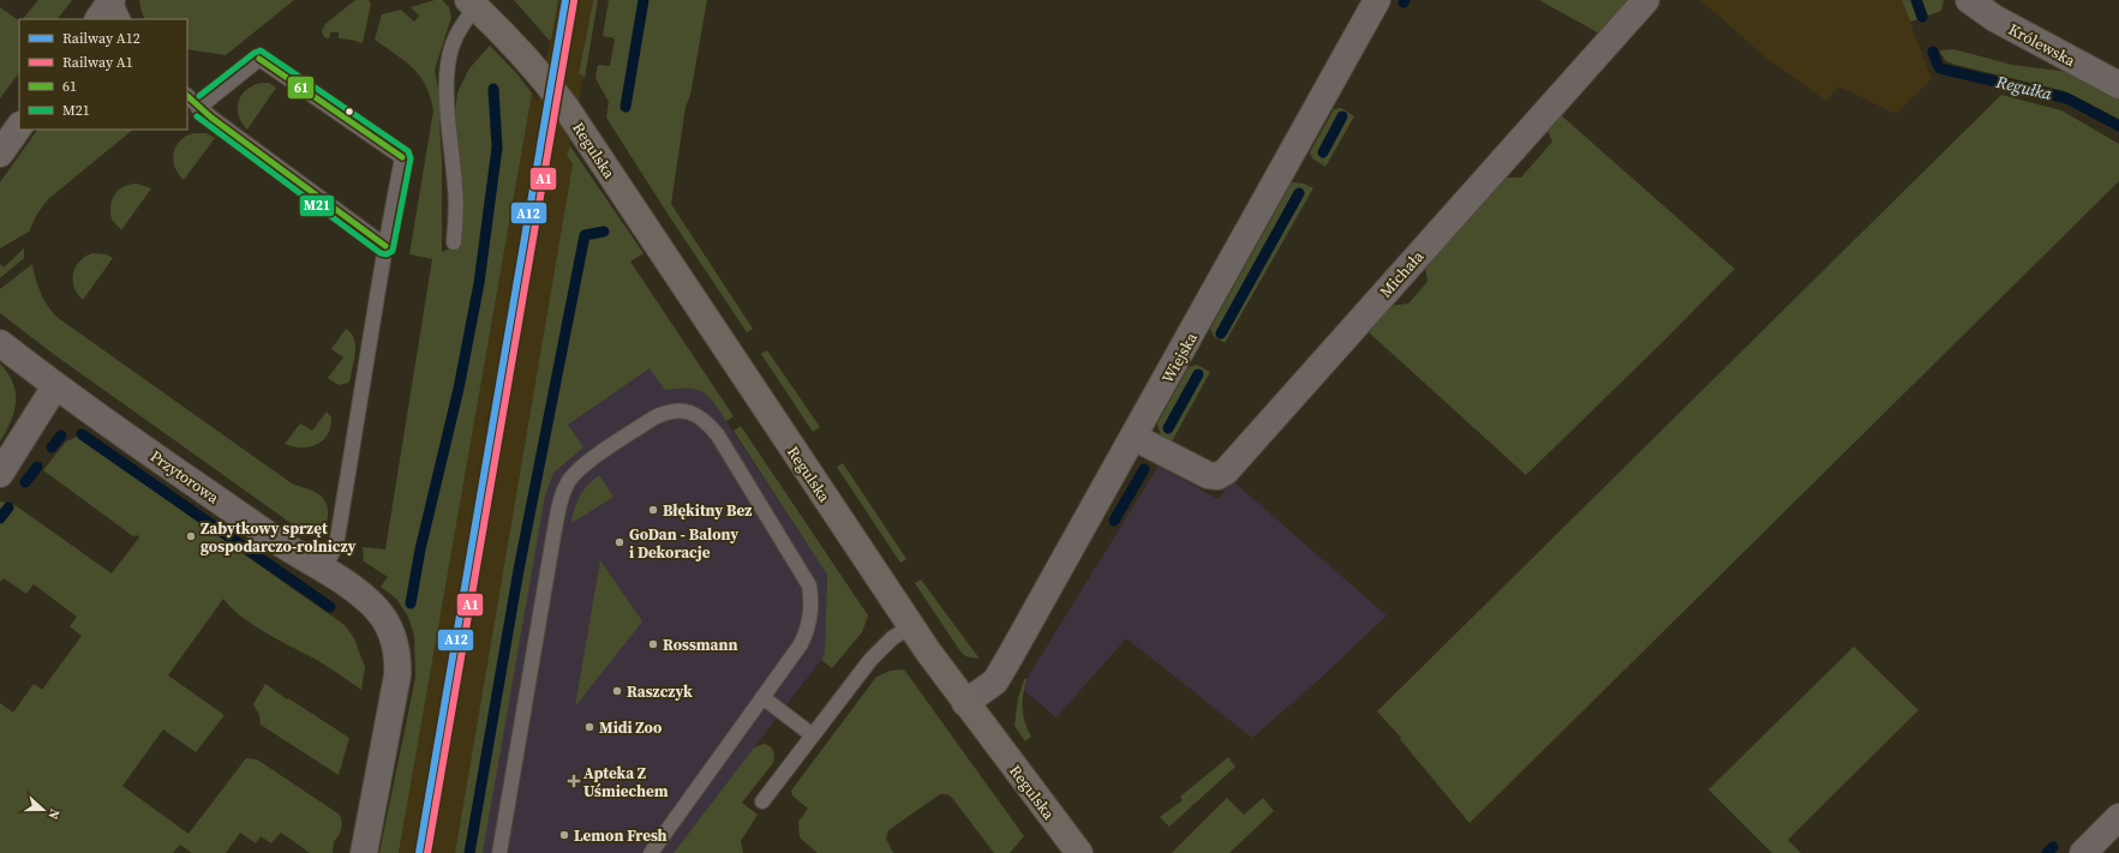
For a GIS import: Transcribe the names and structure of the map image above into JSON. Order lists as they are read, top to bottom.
{
  "streets": {
    "street": [
      "Królewska",
      "Regulska",
      "Michała",
      "Wiejska",
      "Przytorowa"
    ]
  },
  "crossings": [
    ["Regulska", "Wiejska"],
    ["Michała", "Wiejska"]
  ],
  "water": ["Regułka"],
  "places": {
    "other": [
      "Błękitny Bez",
      "Zabytkowy sprzęt gospodarczo-rolniczy",
      "GoDan - Balony i Dekoracje",
      "Rossmann",
      "Raszczyk",
      "Midi Zoo",
      "Lemon Fresh"
    ],
    "health": ["Apteka Z Uśmiechem"]
  },
  "lines": [
    "rail line A12",
    "rail line A1",
    "transit line M21",
    "transit line 61"
  ],
  "legend": [
    "Railway A12",
    "Railway A1",
    "61",
    "M21"
  ],
  "north": "right"
}
